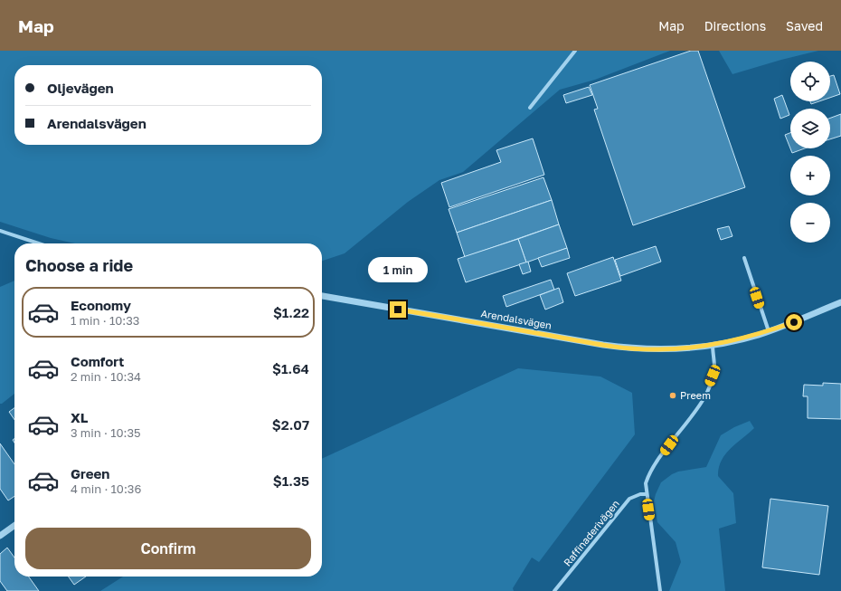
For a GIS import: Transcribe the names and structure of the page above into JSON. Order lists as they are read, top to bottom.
{
  "streets": {
    "street": ["Arendalsvägen", "Raffinaderivägen"]
  },
  "places": ["Preem"],
  "page": {
    "header": "Map",
    "nav": ["Map", "Directions", "Saved"],
    "map_buttons": ["+", "−"],
    "banner": ["Oljevägen", "Arendalsvägen"],
    "heading": "Choose a ride",
    "bubble": "1 min",
    "list": [
      {
        "name": "Economy",
        "note": "1 min · 10:33",
        "value": "$1.22"
      },
      {
        "name": "Comfort",
        "note": "2 min · 10:34",
        "value": "$1.64"
      },
      {
        "name": "XL",
        "note": "3 min · 10:35",
        "value": "$2.07"
      },
      {
        "name": "Green",
        "note": "4 min · 10:36",
        "value": "$1.35"
      }
    ],
    "buttons": "Confirm"
  }
}
